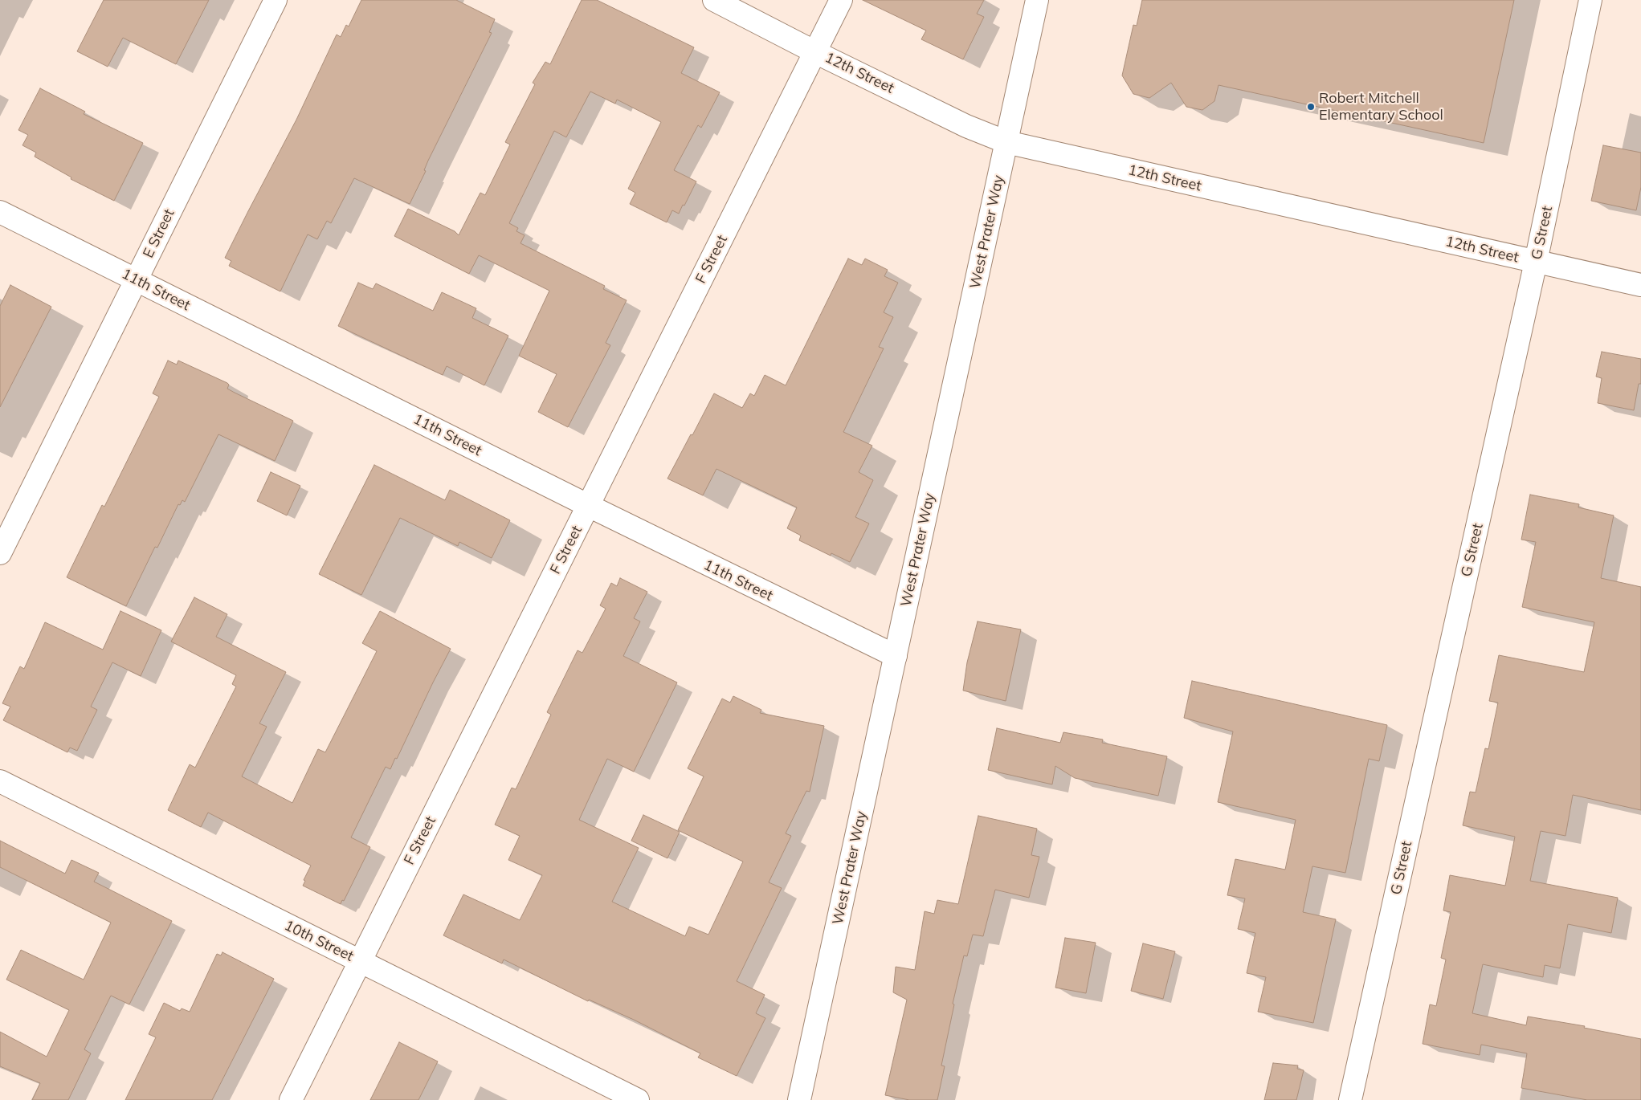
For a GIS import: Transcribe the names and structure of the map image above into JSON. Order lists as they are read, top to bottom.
{
  "streets": {
    "street": [
      "12th Street",
      "West Prater Way",
      "G Street",
      "E Street",
      "F Street",
      "11th Street",
      "10th Street"
    ]
  },
  "crossings": [
    ["12th Street", "West Prater Way"],
    ["12th Street", "G Street"],
    ["12th Street", "F Street"],
    ["West Prater Way", "11th Street"],
    ["E Street", "11th Street"],
    ["F Street", "11th Street"],
    ["F Street", "10th Street"]
  ],
  "places": ["Robert Mitchell Elementary School"]
}
